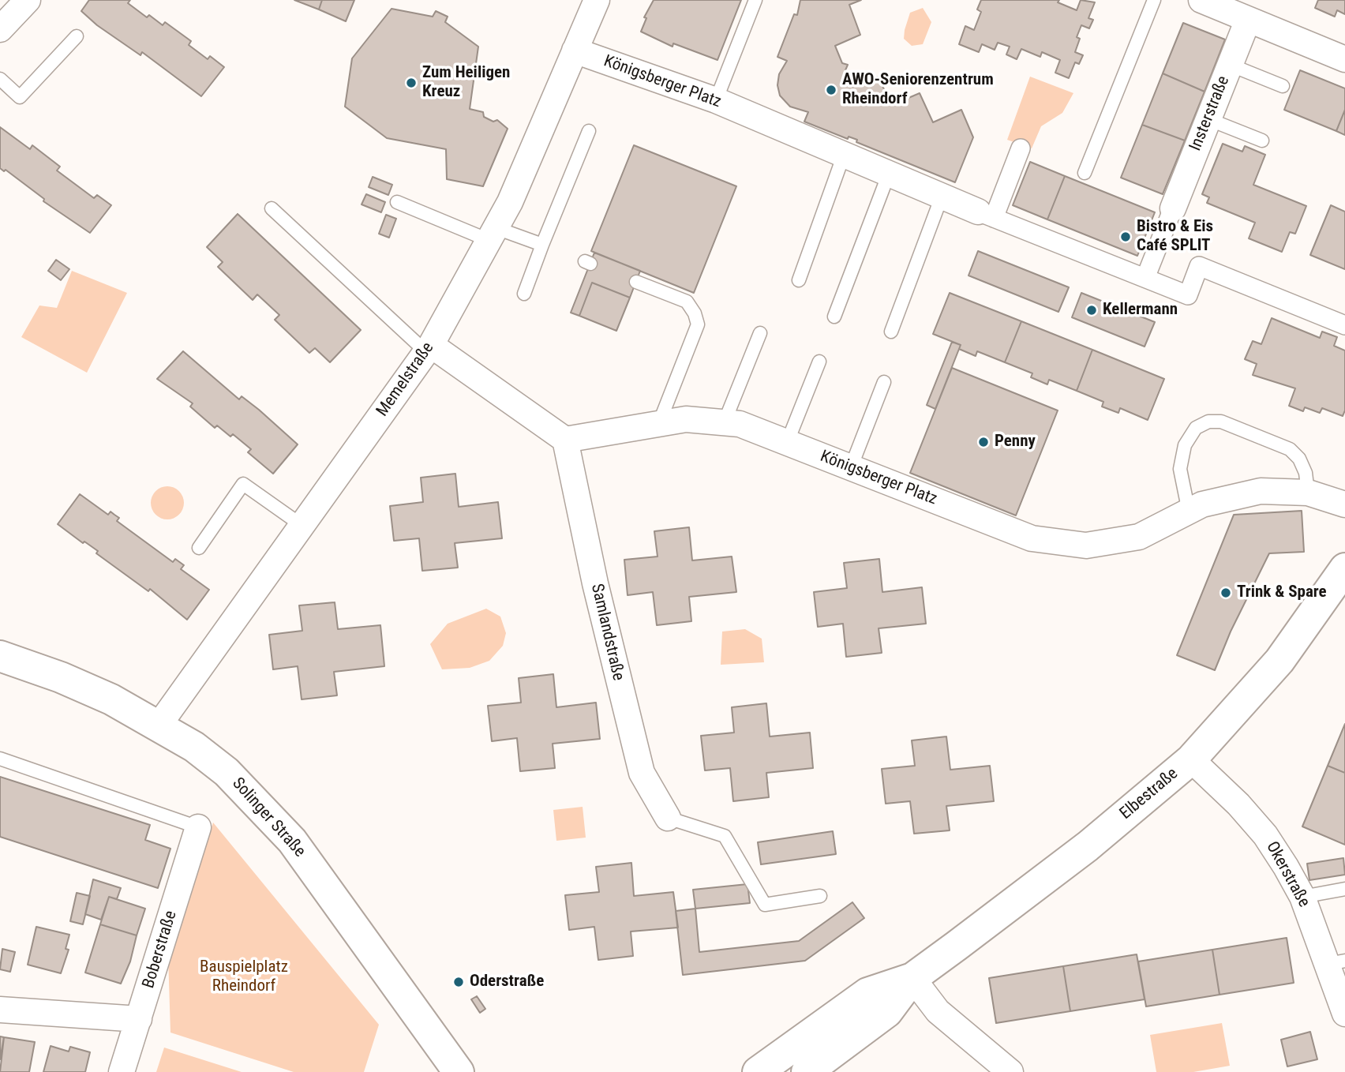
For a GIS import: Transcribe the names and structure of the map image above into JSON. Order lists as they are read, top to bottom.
{
  "streets": {
    "main road": ["Elbestraße", "Solinger Straße"],
    "street": [
      "Königsberger Platz",
      "Insterstraße",
      "Memelstraße",
      "Samlandstraße",
      "Okerstraße",
      "Boberstraße"
    ]
  },
  "crossings": [
    ["Königsberger Platz", "Memelstraße"],
    ["Königsberger Platz", "Samlandstraße"],
    ["Memelstraße", "Solinger Straße"],
    ["Elbestraße", "Okerstraße"]
  ],
  "parks": ["Bauspielplatz Rheindorf"],
  "places": [
    "Zum Heiligen Kreuz",
    "AWO-Seniorenzentrum Rheindorf",
    "Bistro & Eis Café SPLIT",
    "Kellermann",
    "Penny",
    "Trink & Spare",
    "Oderstraße"
  ]
}
